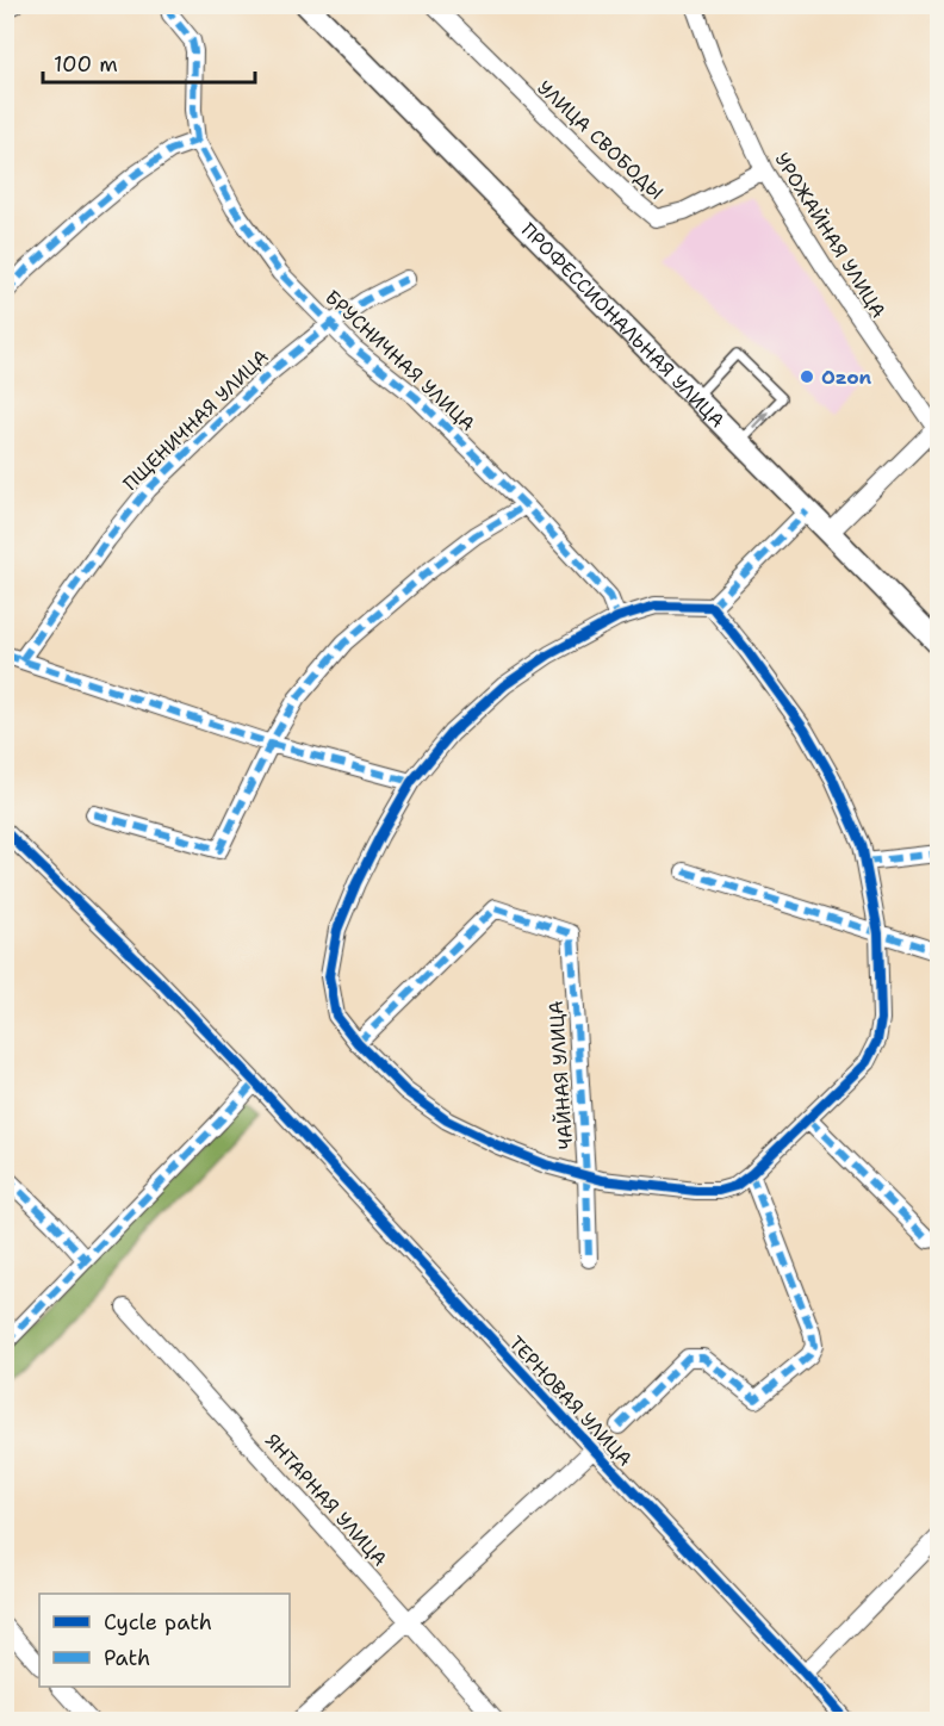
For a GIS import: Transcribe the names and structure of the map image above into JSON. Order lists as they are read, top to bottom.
{
  "streets": {
    "street": [
      "УЛИЦА СВОБОДЫ",
      "УРОЖАЙНАЯ УЛИЦА",
      "ПРОФЕССИОНАЛЬНАЯ УЛИЦА",
      "БРУСНИЧНАЯ УЛИЦА",
      "ПЩЕНИЧНАЯ УЛИЦА",
      "ЧАЙНАЯ УЛИЦА",
      "ТЕРНОВАЯ УЛИЦА",
      "ЯНТАРНАЯ УЛИЦА"
    ]
  },
  "crossings": [
    ["УЛИЦА СВОБОДЫ", "УРОЖАЙНАЯ УЛИЦА"],
    ["БРУСНИЧНАЯ УЛИЦА", "ПЩЕНИЧНАЯ УЛИЦА"]
  ],
  "places": ["Ozon"],
  "legend": ["Cycle path", "Path"],
  "scale_bar": "100 m"
}
